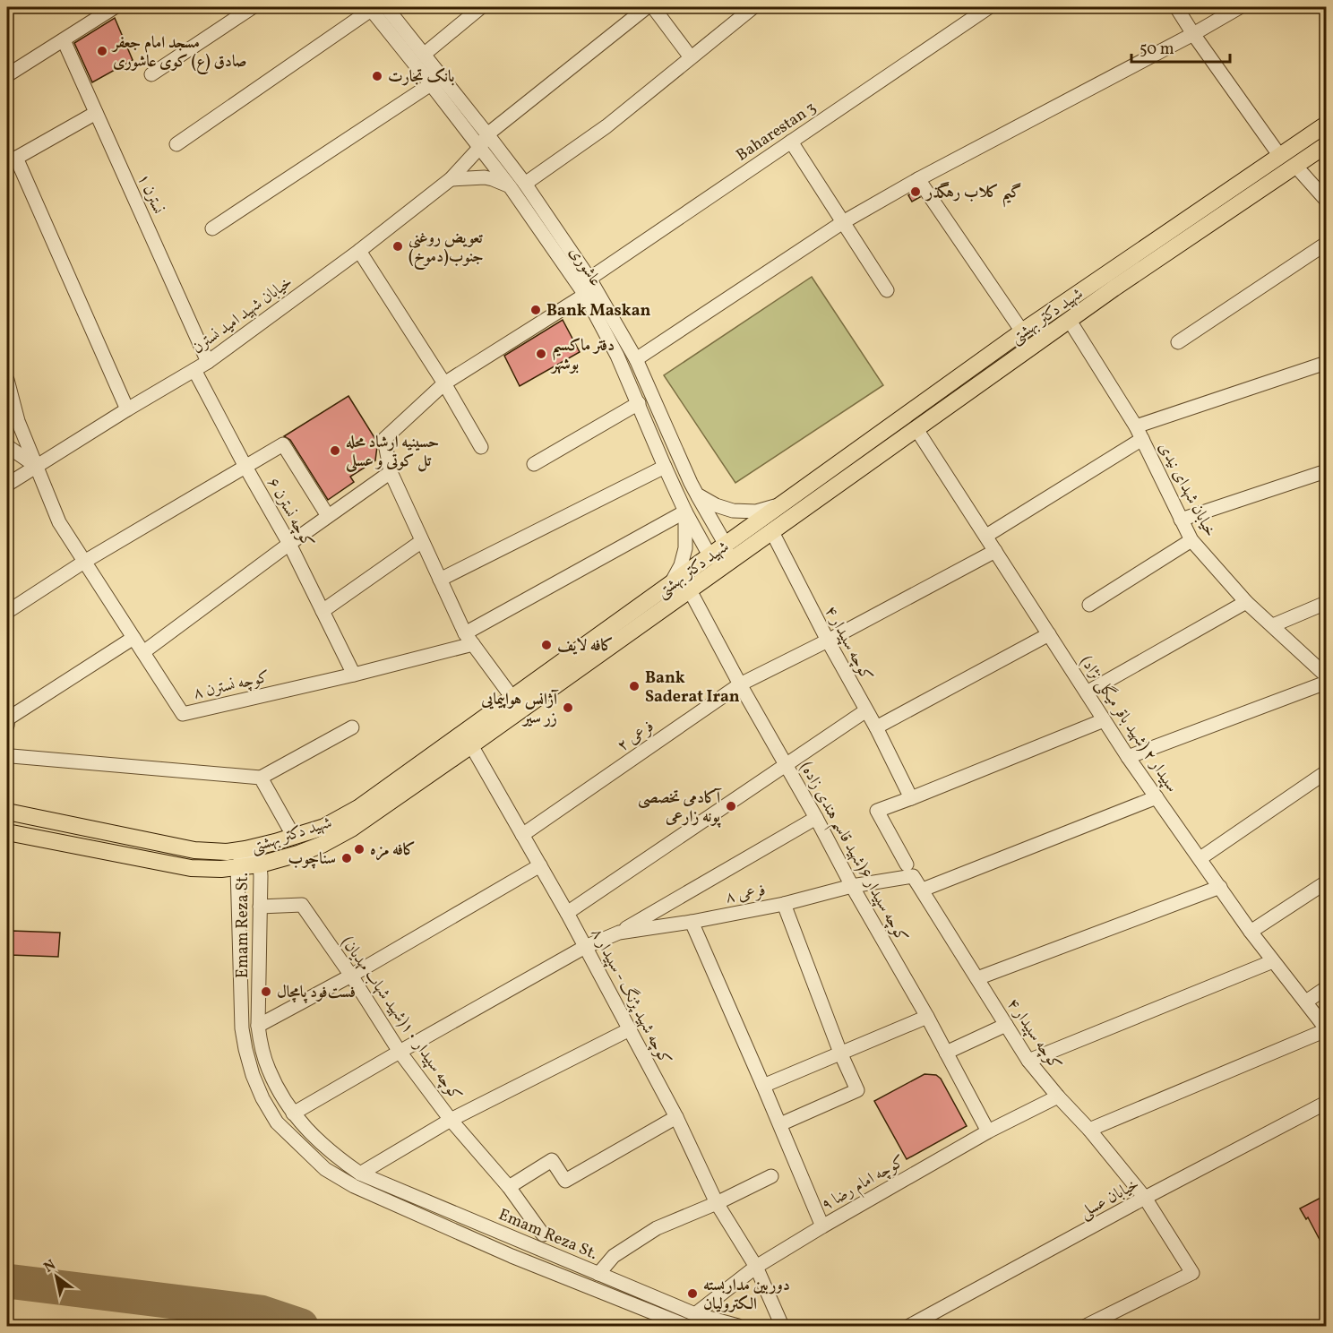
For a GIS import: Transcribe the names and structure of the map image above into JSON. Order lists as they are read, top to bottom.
{
  "streets": {
    "main road": ["شهید دکتر بهشتی"],
    "street": [
      "Baharestan 3",
      "نسترن ۱",
      "عاشوری",
      "خیابان شهید امید نسترن",
      "خیابان شهدای نیدی",
      "کوچه نسترن ۶",
      "کوچه سپیدار ۴",
      "کوچه نسترن ۸",
      "سپیدار ۲ (شهید باقر میگلی نژاد)",
      "فرعی ۲",
      "کوچه سپیدار ۶(شهید قاسم هندی زاده)",
      "فرعی ۸",
      "Emam Reza St.",
      "کوچه شهید پژنگ - سپیدار ۸",
      "کوچه سپیدار ۱۰(شهید شهاب مهدیان)",
      "کوچه امام رضا ۹",
      "خیابان عسلی"
    ]
  },
  "crossings": [
    ["Baharestan 3", "عاشوری"],
    ["نسترن ۱", "خیابان شهید امید نسترن"],
    ["عاشوری", "خیابان شهید امید نسترن"],
    ["عاشوری", "شهید دکتر بهشتی"],
    ["عاشوری", "کوچه نسترن ۸"],
    ["خیابان شهید امید نسترن", "کوچه نسترن ۶"],
    ["خیابان شهید امید نسترن", "کوچه نسترن ۸"],
    ["شهید دکتر بهشتی", "خیابان شهدای نیدی"],
    ["شهید دکتر بهشتی", "کوچه سپیدار ۴"],
    ["شهید دکتر بهشتی", "سپیدار ۲ (شهید باقر میگلی نژاد)"],
    ["شهید دکتر بهشتی", "کوچه سپیدار ۶(شهید قاسم هندی زاده)"],
    ["شهید دکتر بهشتی", "Emam Reza St."],
    ["شهید دکتر بهشتی", "کوچه شهید پژنگ - سپیدار ۸"],
    ["کوچه نسترن ۶", "کوچه نسترن ۸"],
    ["کوچه سپیدار ۴", "فرعی ۲"],
    ["کوچه سپیدار ۴", "فرعی ۸"],
    ["کوچه سپیدار ۴", "کوچه امام رضا ۹"],
    ["کوچه سپیدار ۴", "خیابان عسلی"],
    ["سپیدار ۲ (شهید باقر میگلی نژاد)", "فرعی ۲"],
    ["فرعی ۲", "کوچه سپیدار ۶(شهید قاسم هندی زاده)"],
    ["فرعی ۲", "کوچه شهید پژنگ - سپیدار ۸"],
    ["کوچه سپیدار ۶(شهید قاسم هندی زاده)", "فرعی ۸"],
    ["کوچه سپیدار ۶(شهید قاسم هندی زاده)", "کوچه امام رضا ۹"],
    ["فرعی ۸", "Emam Reza St."],
    ["فرعی ۸", "کوچه شهید پژنگ - سپیدار ۸"],
    ["فرعی ۸", "کوچه سپیدار ۱۰(شهید شهاب مهدیان)"],
    ["Emam Reza St.", "کوچه سپیدار ۱۰(شهید شهاب مهدیان)"],
    ["Emam Reza St.", "کوچه امام رضا ۹"],
    ["کوچه شهید پژنگ - سپیدار ۸", "کوچه امام رضا ۹"]
  ],
  "places": [
    "مسجد امام جعفر صادق (ع) کوی عاشوری",
    "بانک تجارت",
    "گیم کلاب رهگذر",
    "تعويض روغنی جنوب(دموخ)",
    "Bank Maskan",
    "دفتر ماکسیم بوشهر",
    "حسینیه ارشاد محله تل کوتی و عسلی",
    "کافه لایف",
    "Bank Saderat Iran",
    "آژانس هواپیمایی زر سیر",
    "آکادمی تخصصی پونه زارعی",
    "کافه مزه",
    "سناچوب",
    "فست‌فود پامچال",
    "دوربین مداربسته الکترولیان"
  ],
  "scale_bar": "50 m",
  "north": "top left"
}
